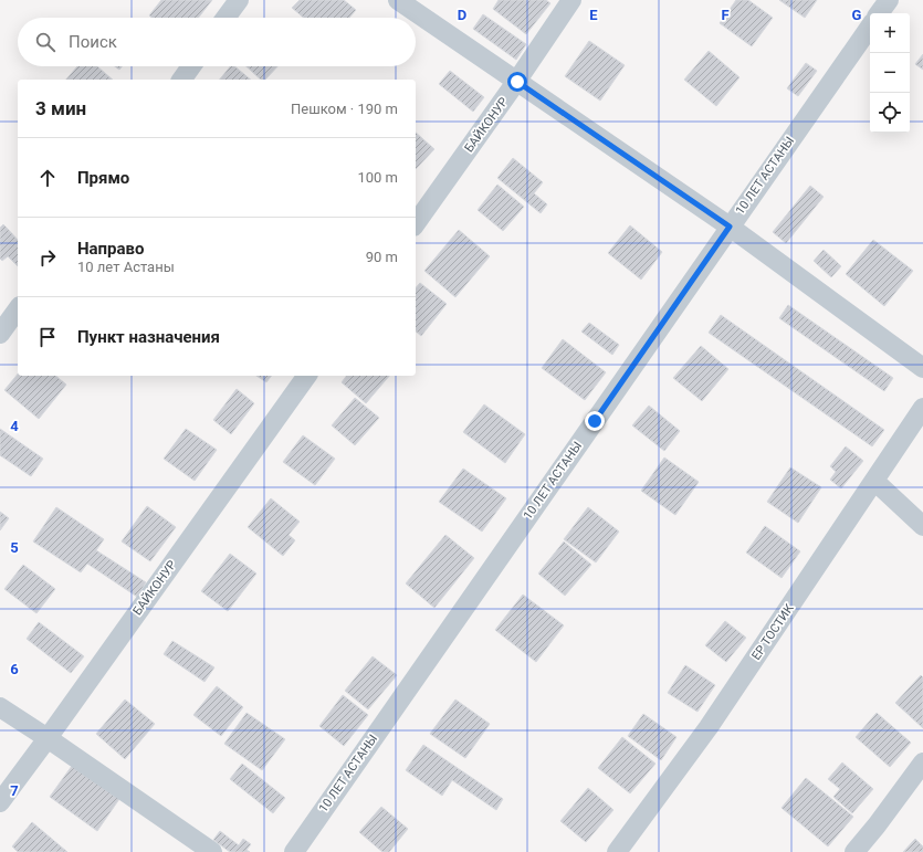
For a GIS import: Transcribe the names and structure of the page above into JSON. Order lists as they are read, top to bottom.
{
  "streets": {
    "street": ["БАЙКОНУР", "10 ЛЕТ АСТАНЫ", "ЕР ТОСТИК"]
  },
  "page": {
    "map_buttons": ["+", "−"],
    "search": "Поиск",
    "heading": ["3 мин", "Пешком · 190 m"],
    "list": [
      ["Прямо", "100 m"],
      ["Направо", "10 лет Астаны", "90 m"],
      "Пункт назначения"
    ]
  },
  "grid": {
    "columns": [
      "D",
      "E",
      "F",
      "G"
    ],
    "rows": [
      "4",
      "5",
      "6",
      "7"
    ]
  }
}
